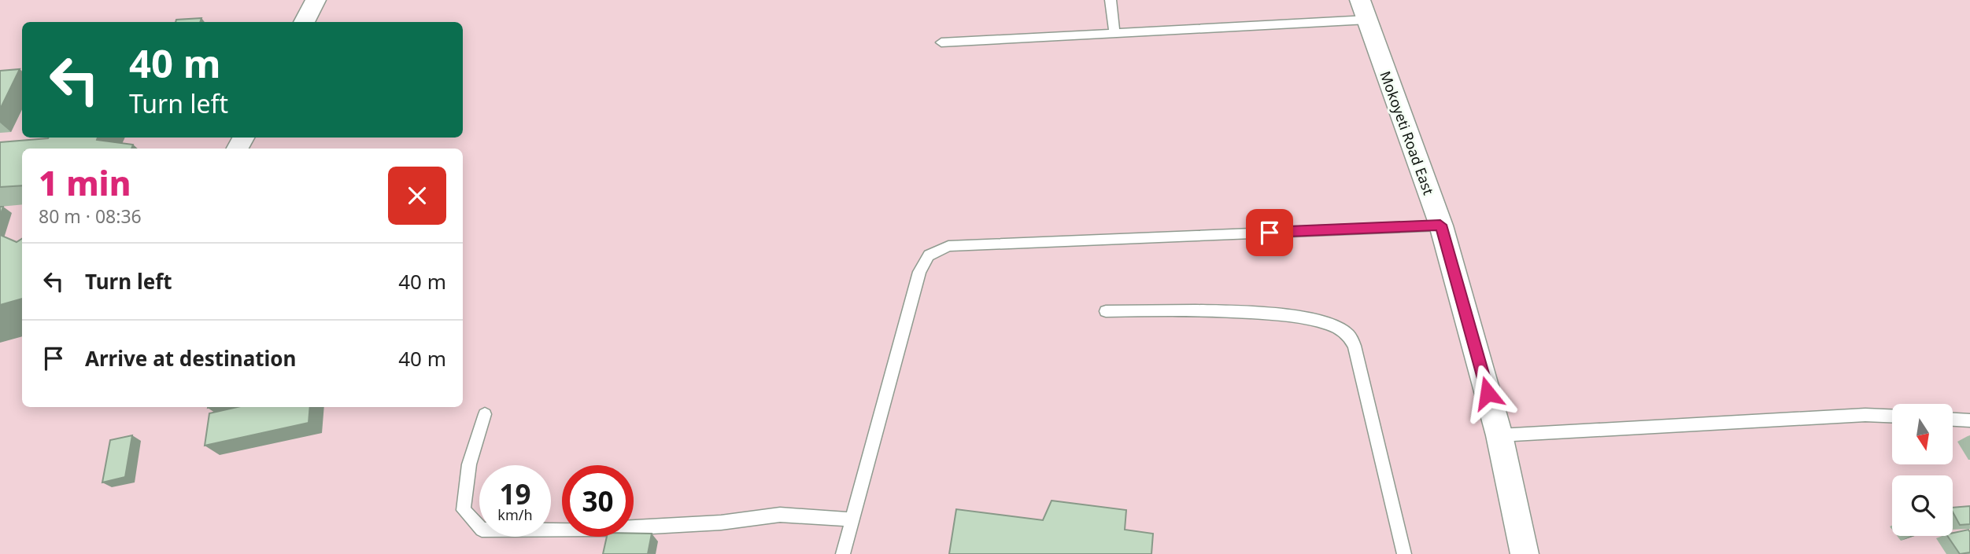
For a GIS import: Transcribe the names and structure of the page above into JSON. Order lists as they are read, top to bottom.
{
  "streets": {
    "street": ["Mokoyeti Road East"]
  },
  "north": "bottom",
  "page": {
    "turn": ["40 m", "Turn left"],
    "heading": ["1 min", "80 m · 08:36"],
    "list": [
      {
        "name": "Turn left",
        "value": "40 m"
      },
      {
        "name": "Arrive at destination",
        "value": "40 m"
      }
    ],
    "speed": "19 km/h",
    "limit": "30"
  }
}
